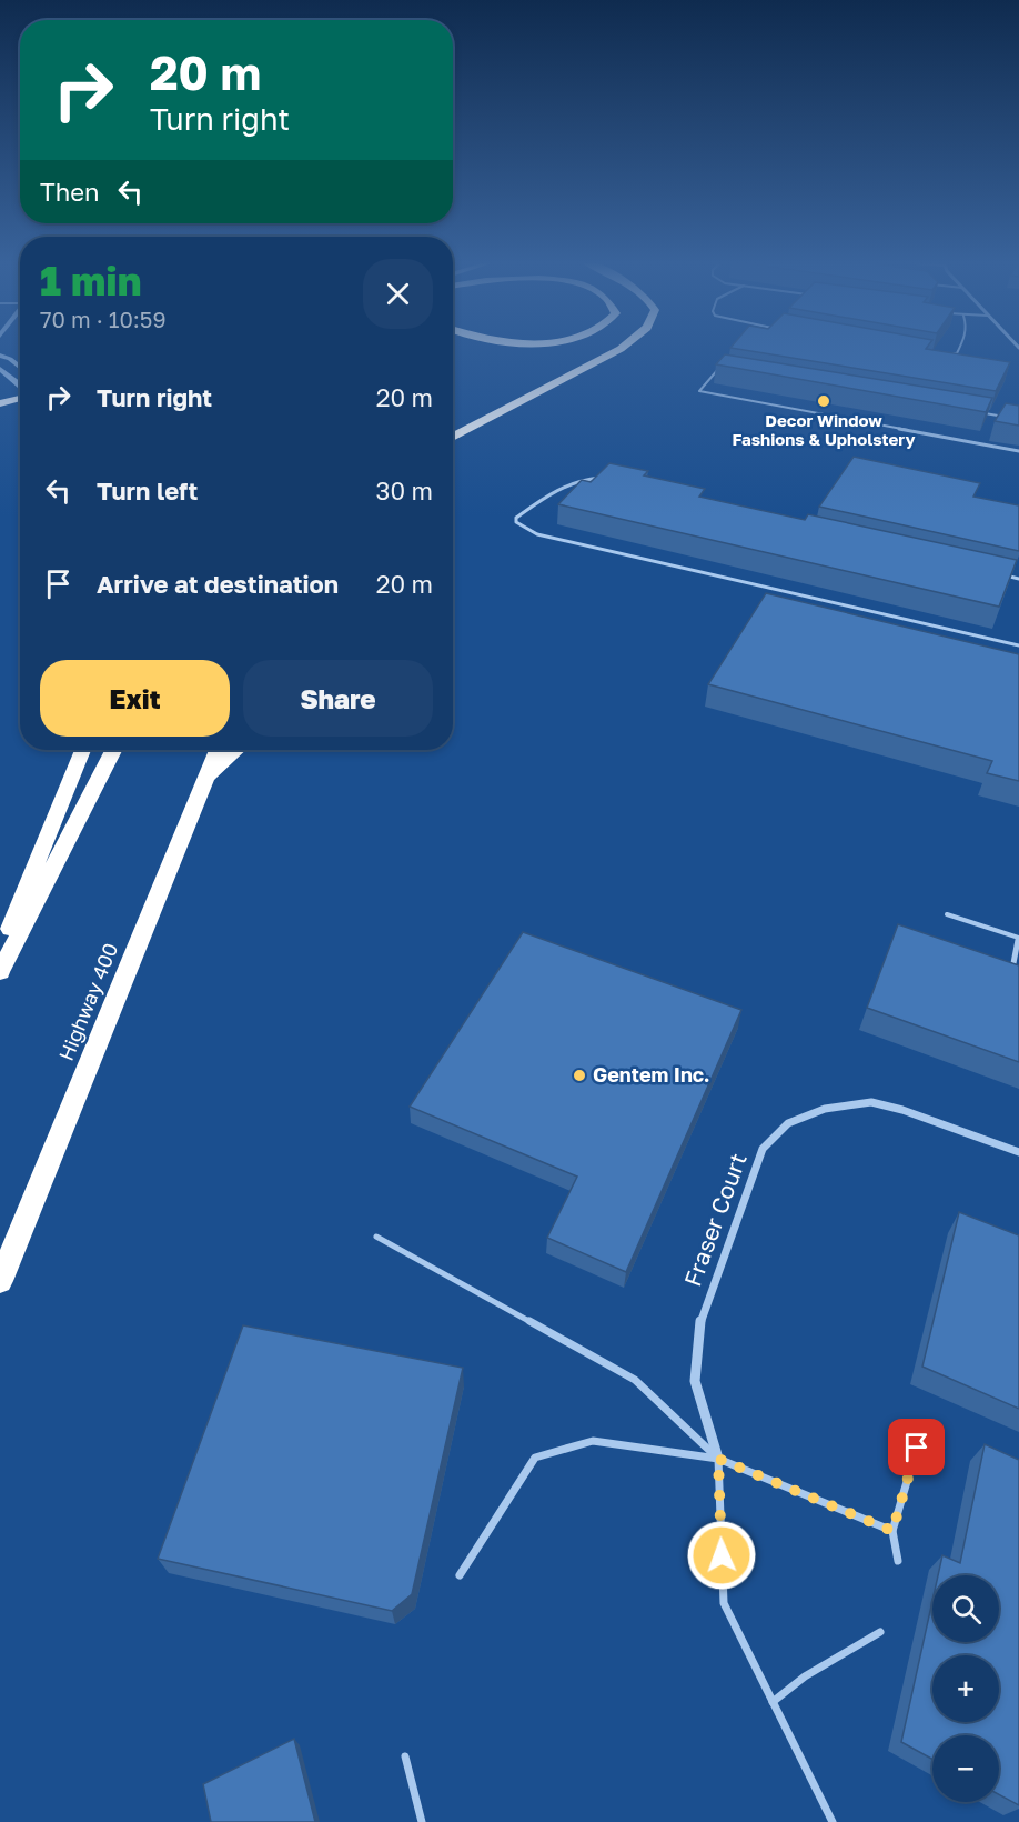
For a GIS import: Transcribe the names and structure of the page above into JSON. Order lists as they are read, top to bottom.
{
  "streets": {
    "highway": ["Highway 400"],
    "street": ["Fraser Court"]
  },
  "places": ["Decor Window Fashions & Upholstery", "Gentem Inc."],
  "page": {
    "turn": ["20 m", "Turn right"],
    "then": "Then",
    "heading": ["1 min", "70 m · 10:59"],
    "list": [
      {
        "name": "Turn right",
        "value": "20 m"
      },
      {
        "name": "Turn left",
        "value": "30 m"
      },
      {
        "name": "Arrive at destination",
        "value": "20 m"
      }
    ],
    "buttons": ["Exit", "Share"],
    "map_buttons": ["+", "−"]
  }
}
